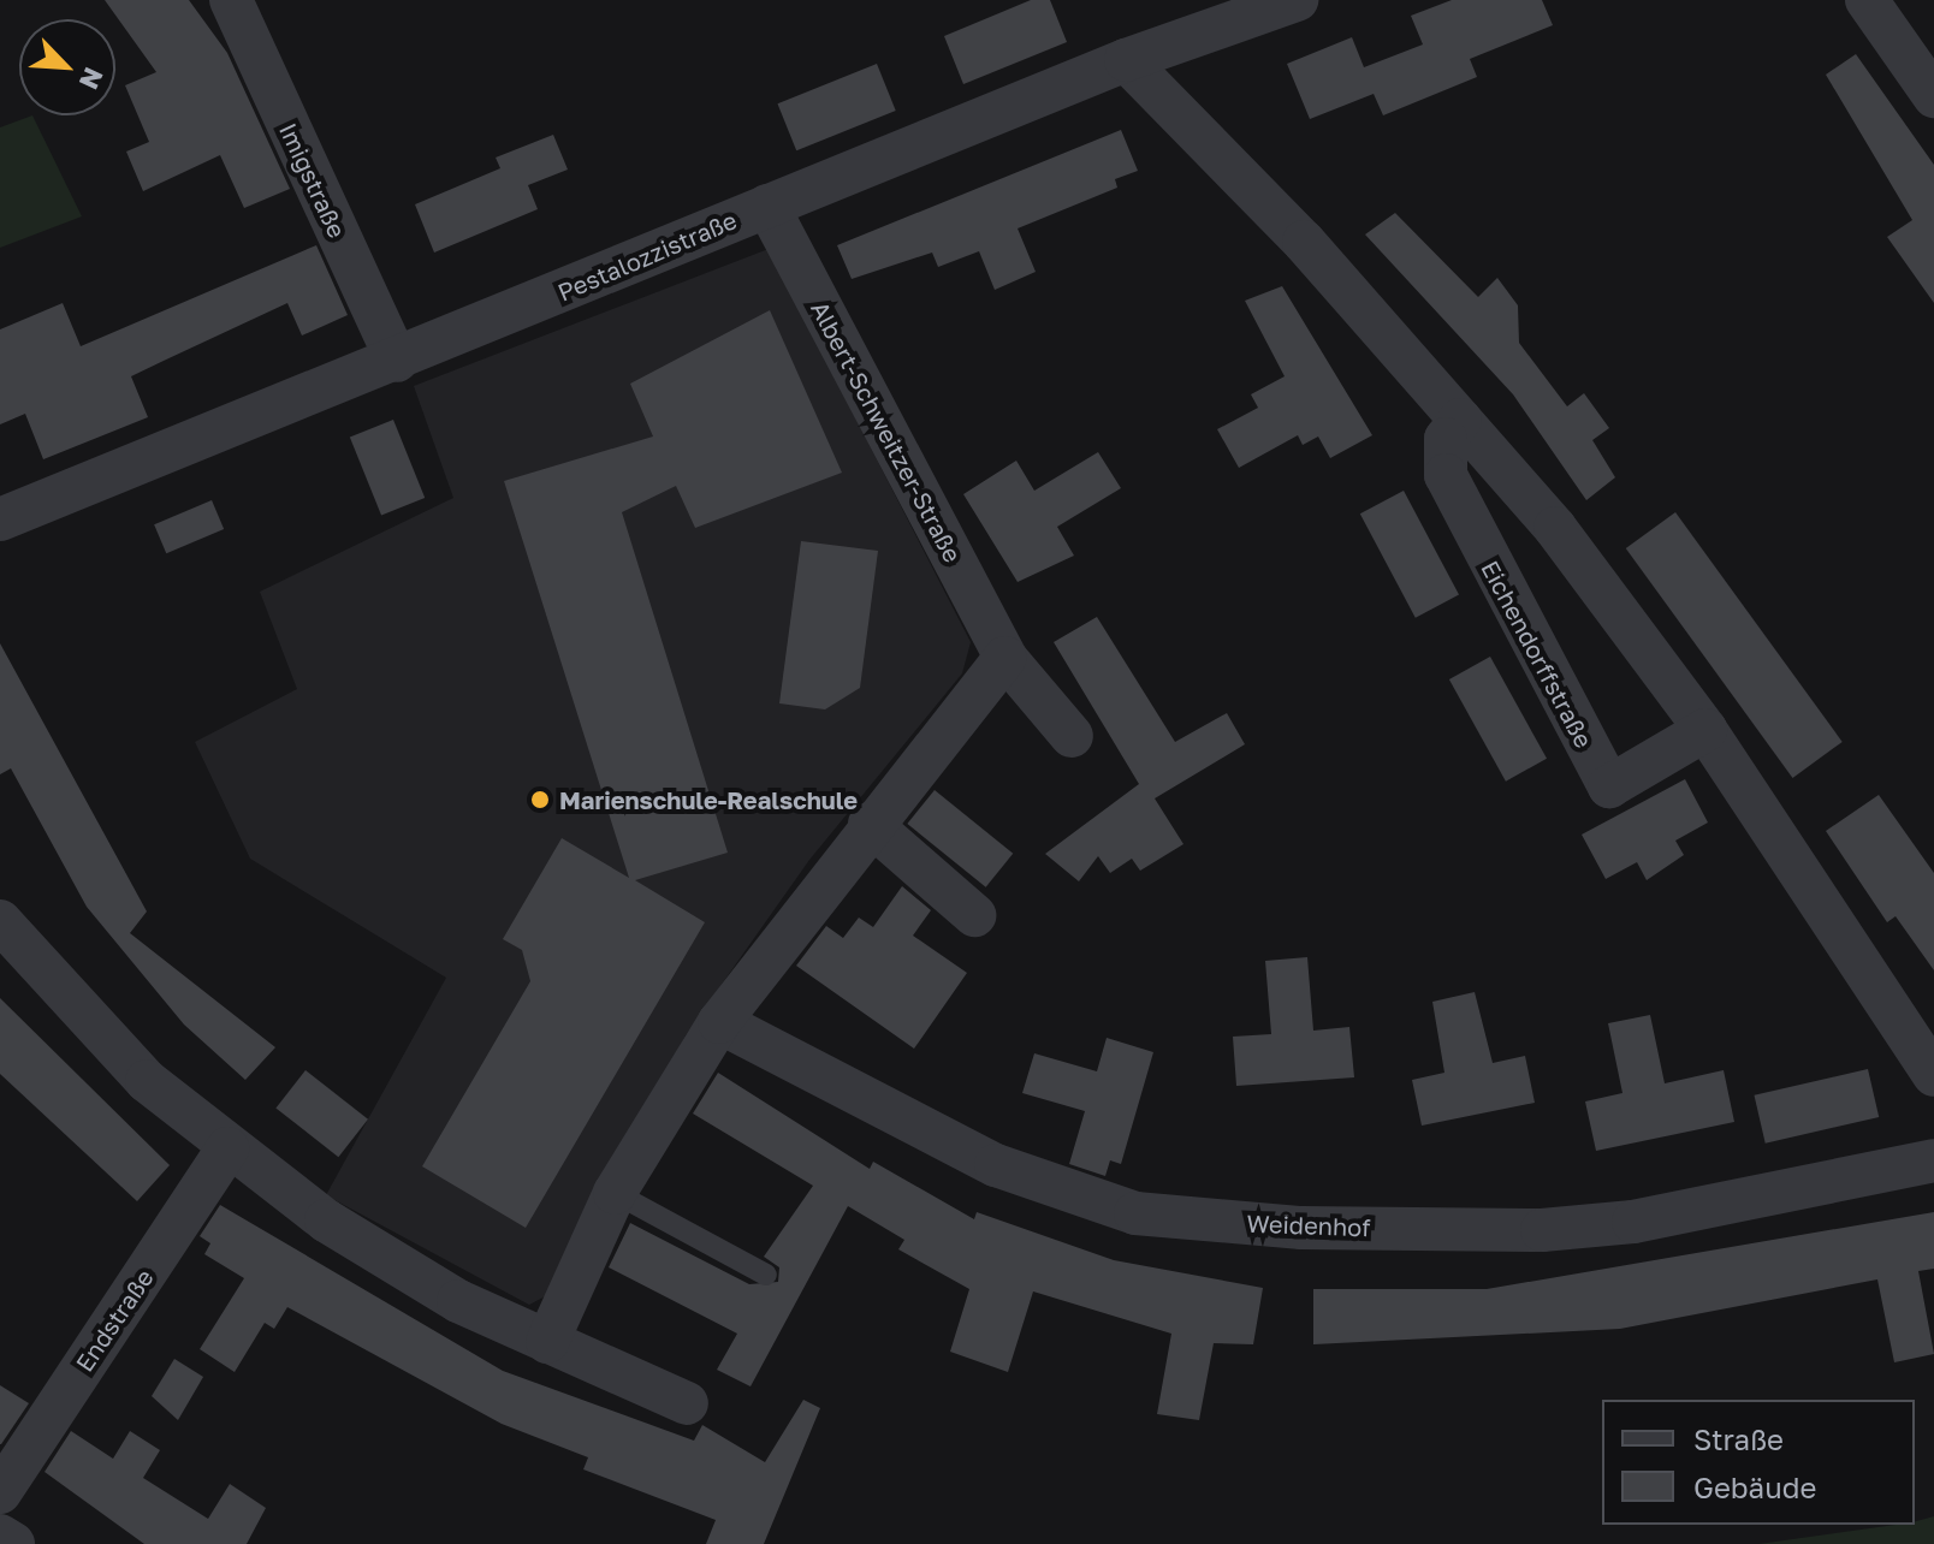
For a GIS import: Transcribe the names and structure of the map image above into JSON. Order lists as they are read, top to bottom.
{
  "streets": {
    "street": [
      "Imigstraße",
      "Pestalozzistraße",
      "Albert-Schweitzer-Straße",
      "Eichendorffstraße",
      "Weidenhof",
      "Endstraße"
    ]
  },
  "crossings": [
    ["Imigstraße", "Pestalozzistraße"],
    ["Pestalozzistraße", "Albert-Schweitzer-Straße"]
  ],
  "places": ["Marienschule-Realschule"],
  "legend": ["Straße", "Gebäude"],
  "north": "bottom right"
}
